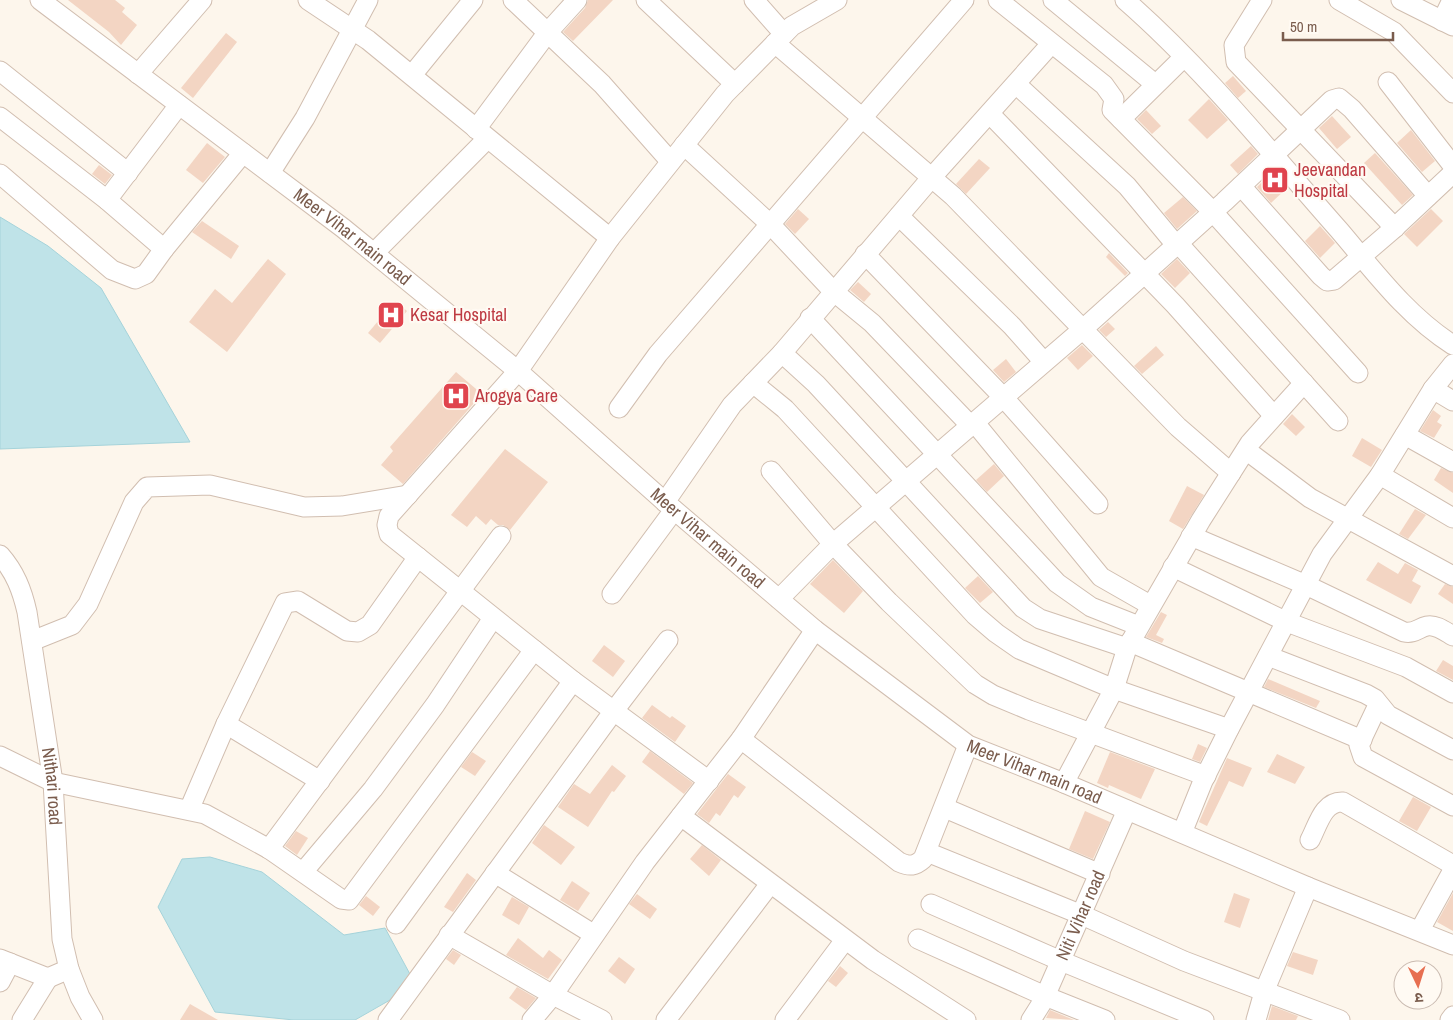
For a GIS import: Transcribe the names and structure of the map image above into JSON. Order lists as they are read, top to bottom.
{
  "streets": {
    "street": ["Meer Vihar main road", "Nithari road", "Niti Vihar road"]
  },
  "crossings": [
    ["Meer Vihar main road", "Niti Vihar road"]
  ],
  "places": {
    "hospital": ["Jeevandan Hospital", "Kesar Hospital", "Arogya Care"]
  },
  "scale_bar": "50 m",
  "north": "bottom"
}
